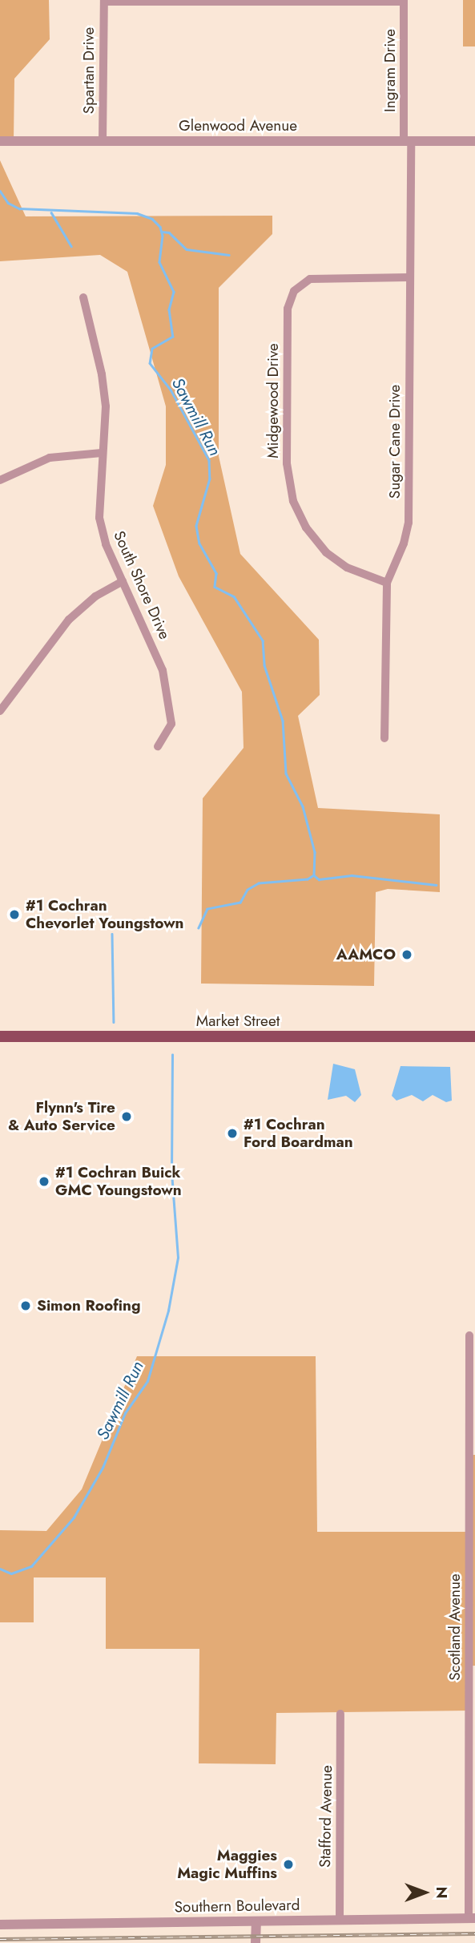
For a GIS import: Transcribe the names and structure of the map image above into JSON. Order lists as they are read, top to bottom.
{
  "streets": {
    "main road": ["Market Street"],
    "street": [
      "Spartan Drive",
      "Ingram Drive",
      "Glenwood Avenue",
      "Midgewood Drive",
      "Sugar Cane Drive",
      "South Shore Drive",
      "Scotland Avenue",
      "Stafford Avenue",
      "Southern Boulevard"
    ]
  },
  "crossings": [
    ["Spartan Drive", "Glenwood Avenue"],
    ["Ingram Drive", "Glenwood Avenue"],
    ["Ingram Drive", "Sugar Cane Drive"],
    ["Glenwood Avenue", "Sugar Cane Drive"],
    ["Midgewood Drive", "Sugar Cane Drive"],
    ["Scotland Avenue", "Southern Boulevard"],
    ["Stafford Avenue", "Southern Boulevard"]
  ],
  "water": ["Sawmill Run"],
  "places": [
    "#1 Cochran Chevorlet Youngstown",
    "AAMCO",
    "Flynn's Tire & Auto Service",
    "#1 Cochran Ford Boardman",
    "#1 Cochran Buick GMC Youngstown",
    "Simon Roofing",
    "Maggies Magic Muffins"
  ],
  "north": "right"
}
